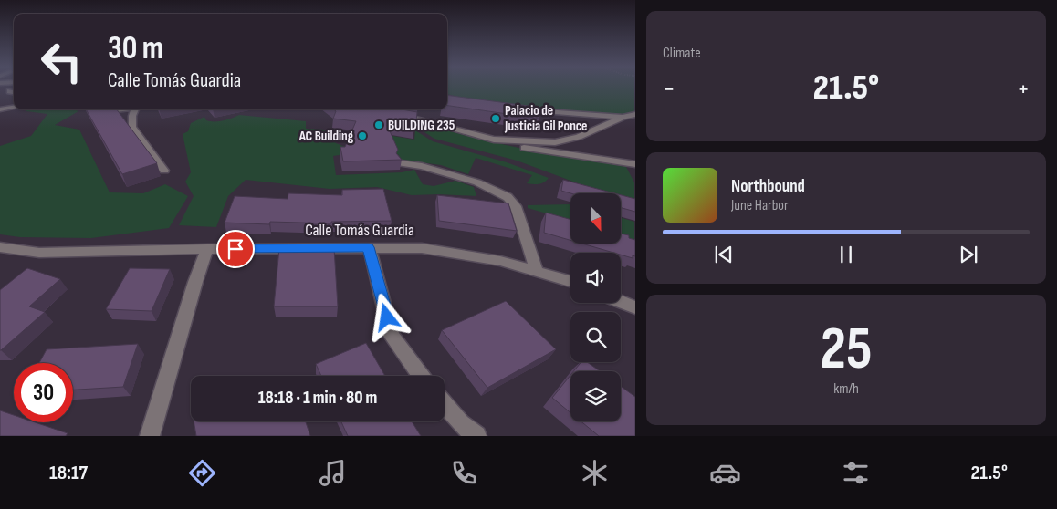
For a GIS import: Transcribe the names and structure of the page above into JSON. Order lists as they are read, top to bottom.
{
  "streets": {
    "street": ["Calle Tomás Guardia"]
  },
  "places": ["Palacio de Justicia Gil Ponce", "BUILDING 235", "AC Building"],
  "north": "bottom",
  "page": {
    "tile": [
      "Climate",
      ["25", "km/h"]
    ],
    "turn": ["30 m", "Calle Tomás Guardia"],
    "heat": ["−", "21.5°", "+"],
    "song": ["Northbound", "June Harbor"],
    "limit": "30",
    "trip": "18:18 · 1 min · 80 m",
    "tabs": ["18:17", "21.5°"]
  }
}
